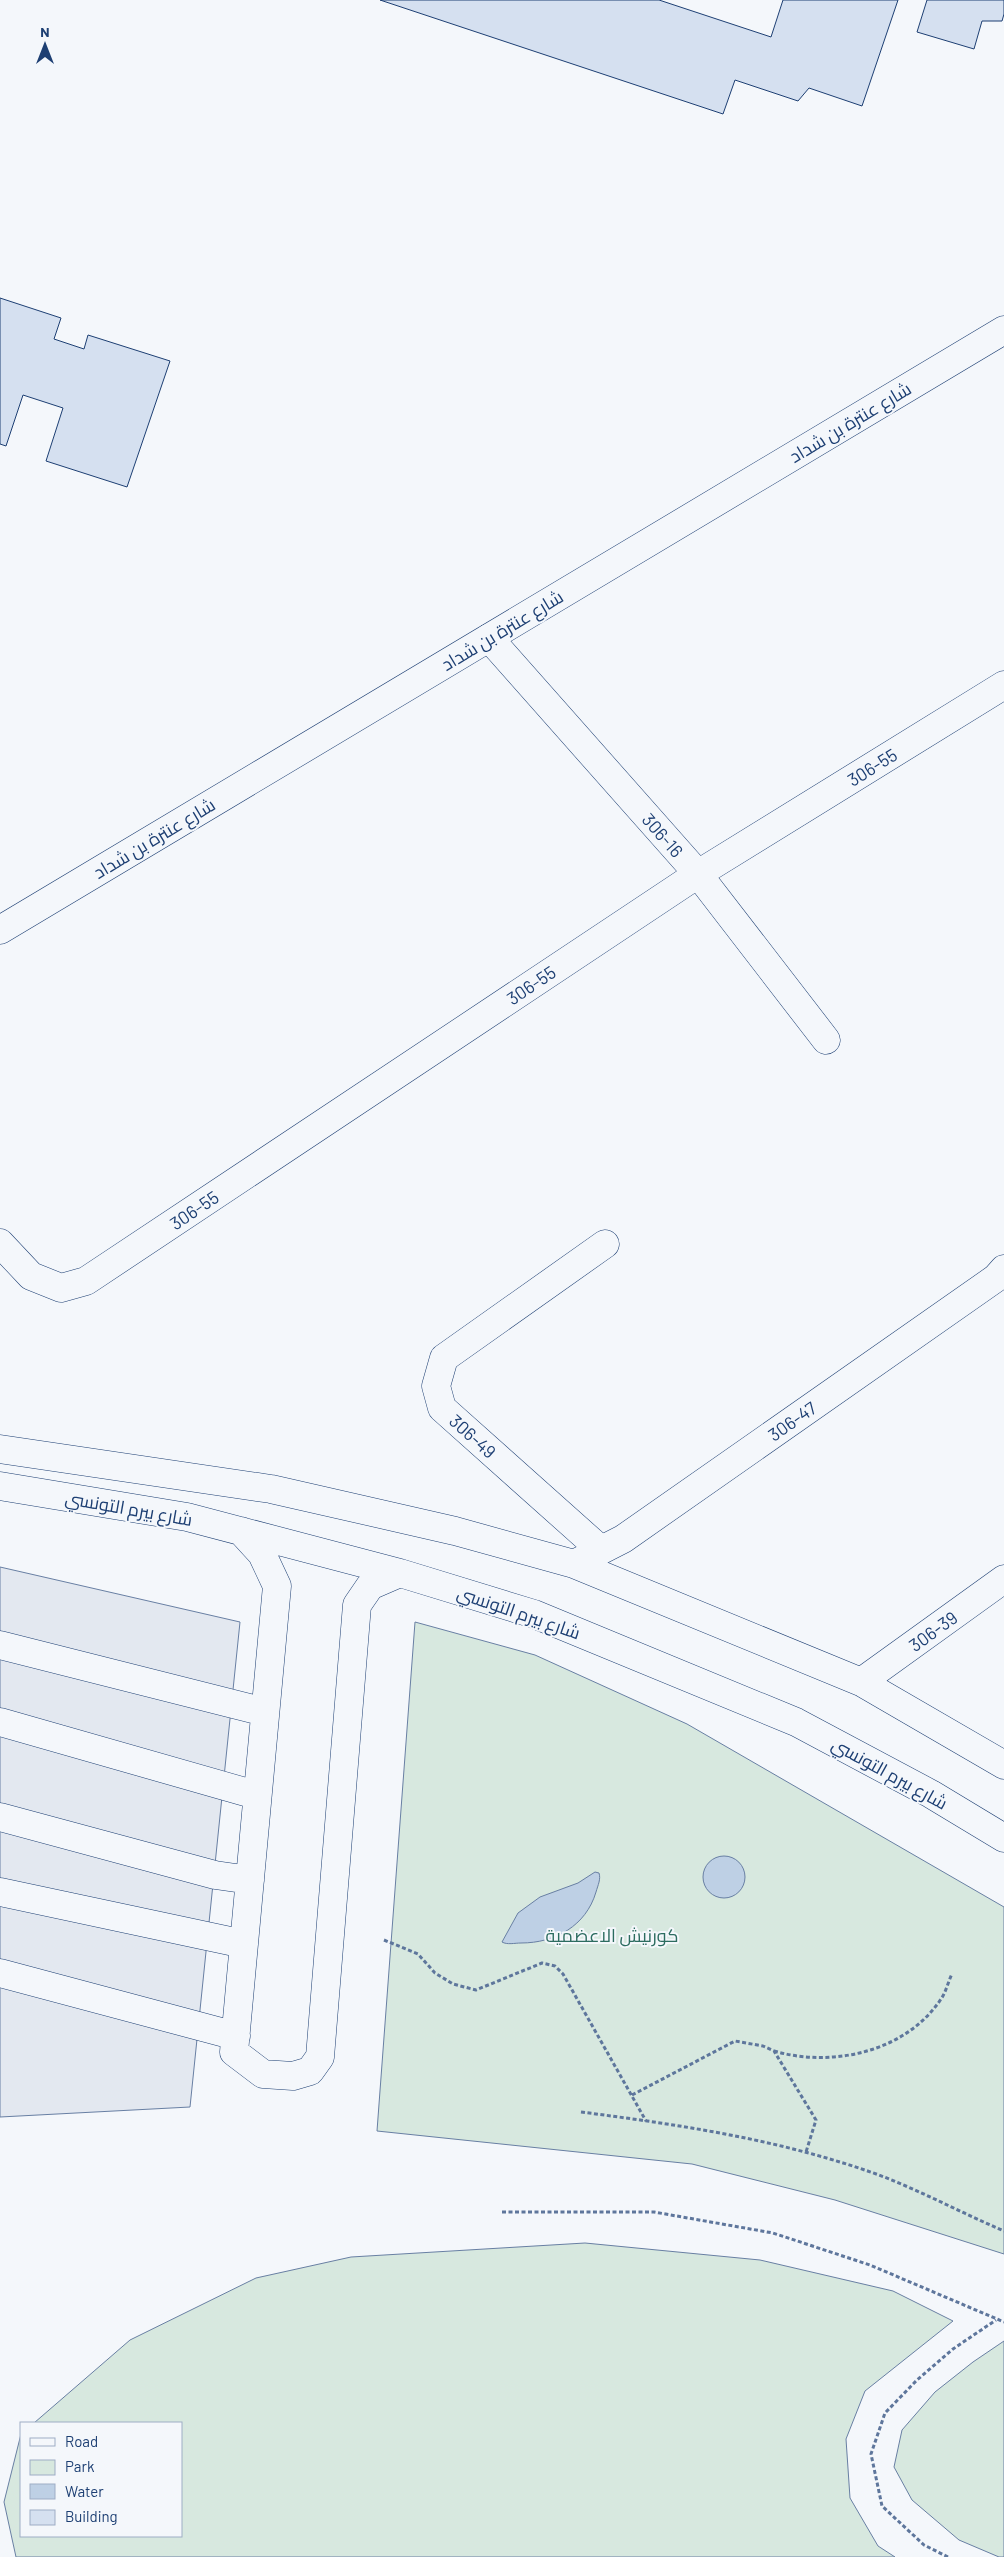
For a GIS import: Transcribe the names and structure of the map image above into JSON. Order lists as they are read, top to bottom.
{
  "streets": {
    "street": [
      "شارع عنترة بن شداد",
      "306-55",
      "306-16",
      "306-47",
      "306-49",
      "شارع بيرم التونسي",
      "306-39"
    ]
  },
  "crossings": [
    ["شارع عنترة بن شداد", "306-16"],
    ["306-55", "306-16"],
    ["306-47", "306-49"]
  ],
  "parks": ["كورنيش الاعضمية"],
  "legend": [
    "Road",
    "Park",
    "Water",
    "Building"
  ],
  "north": "top"
}
